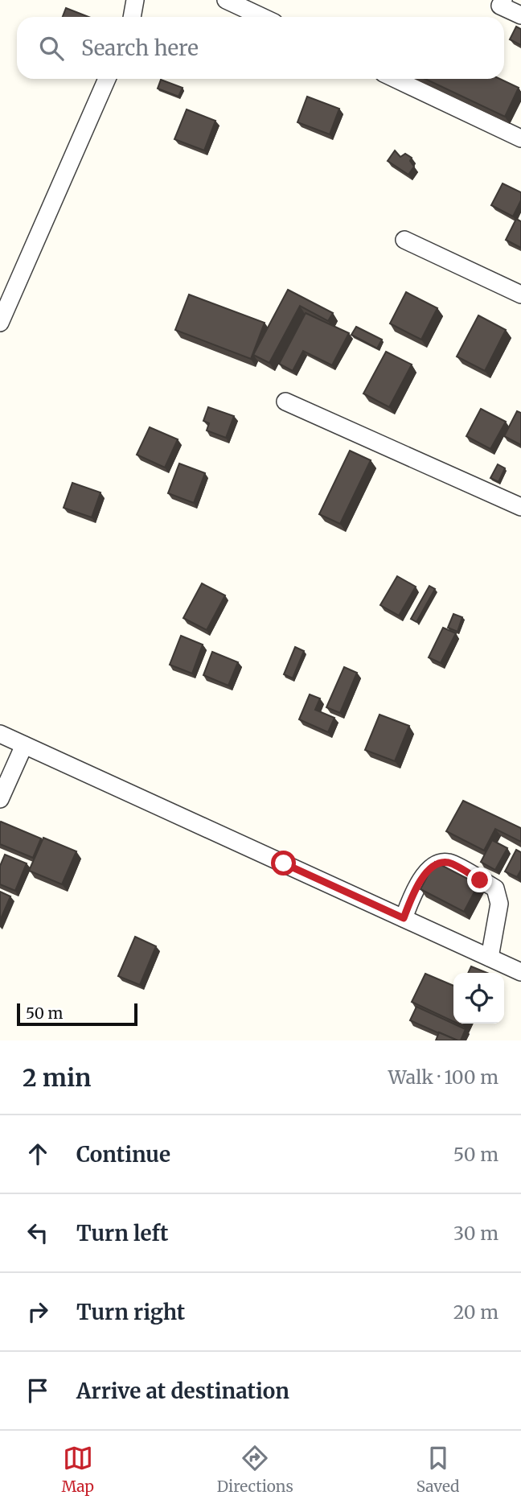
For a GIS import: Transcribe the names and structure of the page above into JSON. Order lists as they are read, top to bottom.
{
  "scale_bar": "50 m",
  "page": {
    "search": "Search here",
    "scale": "50 m",
    "heading": ["2 min", "Walk · 100 m"],
    "list": [
      ["Continue", "50 m"],
      ["Turn left", "30 m"],
      ["Turn right", "20 m"],
      "Arrive at destination"
    ],
    "nav": ["Map", "Directions", "Saved"]
  }
}
